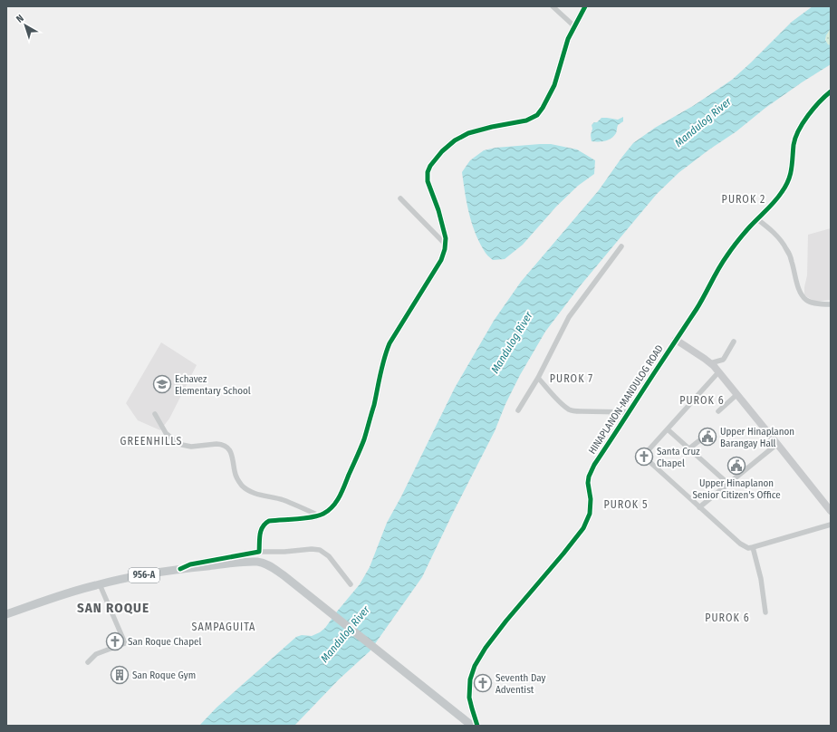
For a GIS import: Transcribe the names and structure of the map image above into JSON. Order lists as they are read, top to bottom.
{
  "streets": {
    "main road": ["956-A"],
    "street": ["HINAPLANON-MANDULOG ROAD"]
  },
  "districts": [
    "PUROK 2",
    "PUROK 7",
    "PUROK 6",
    "GREENHILLS",
    "PUROK 5",
    "SAN ROQUE",
    "PUROK 6",
    "SAMPAGUITA"
  ],
  "water": ["Mandulog River"],
  "places": {
    "school or university": ["Echavez Elementary School"],
    "public building": ["Upper Hinaplanon Barangay Hall", "Upper Hinaplanon Senior Citizen's Office"],
    "church": ["Santa Cruz Chapel", "San Roque Chapel", "Seventh Day Adventist"],
    "building": ["San Roque Gym"]
  },
  "north": "top left"
}
